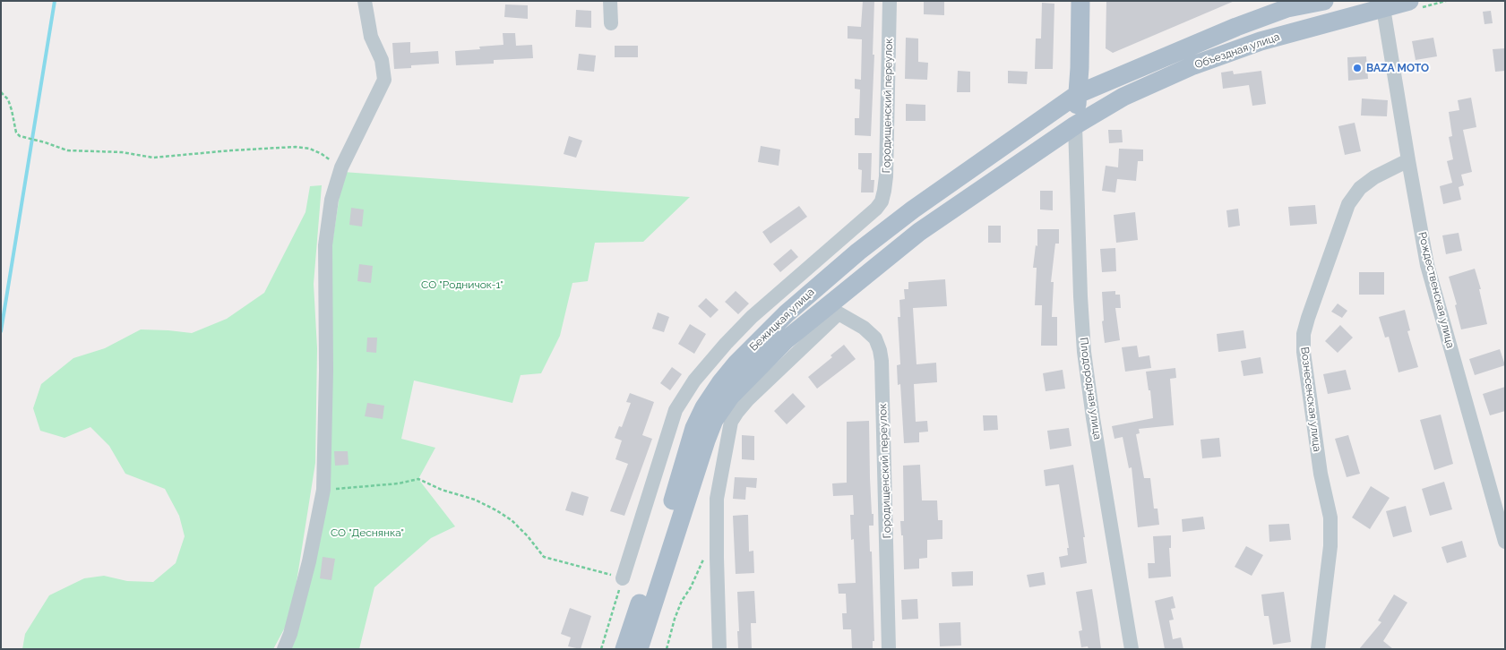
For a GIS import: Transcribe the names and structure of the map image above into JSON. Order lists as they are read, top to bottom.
{
  "streets": {
    "main road": ["Объездная улица", "Бежицкая улица"],
    "street": [
      "Городищенский переулок",
      "Рождественская улица",
      "Плодородная улица",
      "Вознесенская улица"
    ]
  },
  "crossings": [
    ["Объездная улица", "Рождественская улица"],
    ["Объездная улица", "Бежицкая улица"],
    ["Объездная улица", "Плодородная улица"],
    ["Рождественская улица", "Вознесенская улица"],
    ["Бежицкая улица", "Плодородная улица"]
  ],
  "parks": ["СО \"Родничок-1\"", "СО \"Деснянка\""],
  "places": ["BAZA MOTO"]
}
